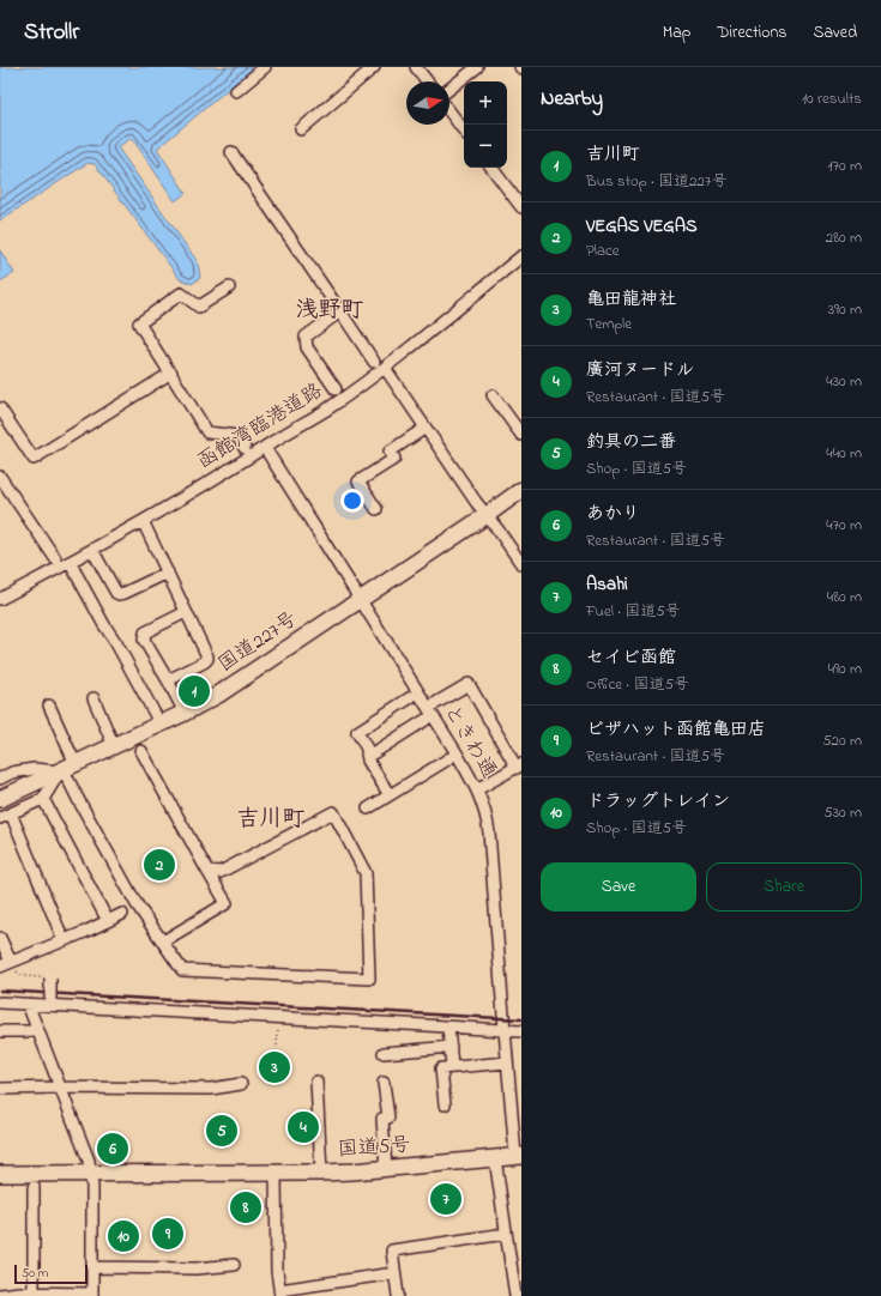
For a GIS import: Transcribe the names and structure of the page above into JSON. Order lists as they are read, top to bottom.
{
  "streets": {
    "highway": ["国道227号", "国道5号"],
    "street": ["函館湾臨港道路", "ときわ通"]
  },
  "crossings": [
    ["函館湾臨港道路", "ときわ通"],
    ["国道227号", "ときわ通"],
    ["ときわ通", "国道5号"]
  ],
  "districts": ["浅野町", "吉川町"],
  "scale_bar": "50 m",
  "north": "right",
  "page": {
    "header": "Strollr",
    "nav": ["Map", "Directions", "Saved"],
    "heading": ["Nearby", "10 results"],
    "map_buttons": ["+", "−"],
    "list": [
      {
        "mark": "1",
        "name": "吉川町",
        "note": "Bus stop · 国道227号",
        "value": "170 m"
      },
      {
        "mark": "2",
        "name": "VEGAS VEGAS",
        "note": "Place",
        "value": "280 m"
      },
      {
        "mark": "3",
        "name": "亀田龍神社",
        "note": "Temple",
        "value": "390 m"
      },
      {
        "mark": "4",
        "name": "廣河ヌードル",
        "note": "Restaurant · 国道5号",
        "value": "430 m"
      },
      {
        "mark": "5",
        "name": "釣具の二番",
        "note": "Shop · 国道5号",
        "value": "440 m"
      },
      {
        "mark": "6",
        "name": "あかり",
        "note": "Restaurant · 国道5号",
        "value": "470 m"
      },
      {
        "mark": "7",
        "name": "Asahi",
        "note": "Fuel · 国道5号",
        "value": "480 m"
      },
      {
        "mark": "8",
        "name": "セイビ函館",
        "note": "Office · 国道5号",
        "value": "490 m"
      },
      {
        "mark": "9",
        "name": "ピザハット函館亀田店",
        "note": "Restaurant · 国道5号",
        "value": "520 m"
      },
      {
        "mark": "10",
        "name": "ドラッグトレイン",
        "note": "Shop · 国道5号",
        "value": "530 m"
      }
    ],
    "pins": [
      "1",
      "2",
      "3",
      "4",
      "5",
      "6",
      "7",
      "8",
      "9",
      "10"
    ],
    "buttons": ["Save", "Share"],
    "scale": "50 m"
  }
}
